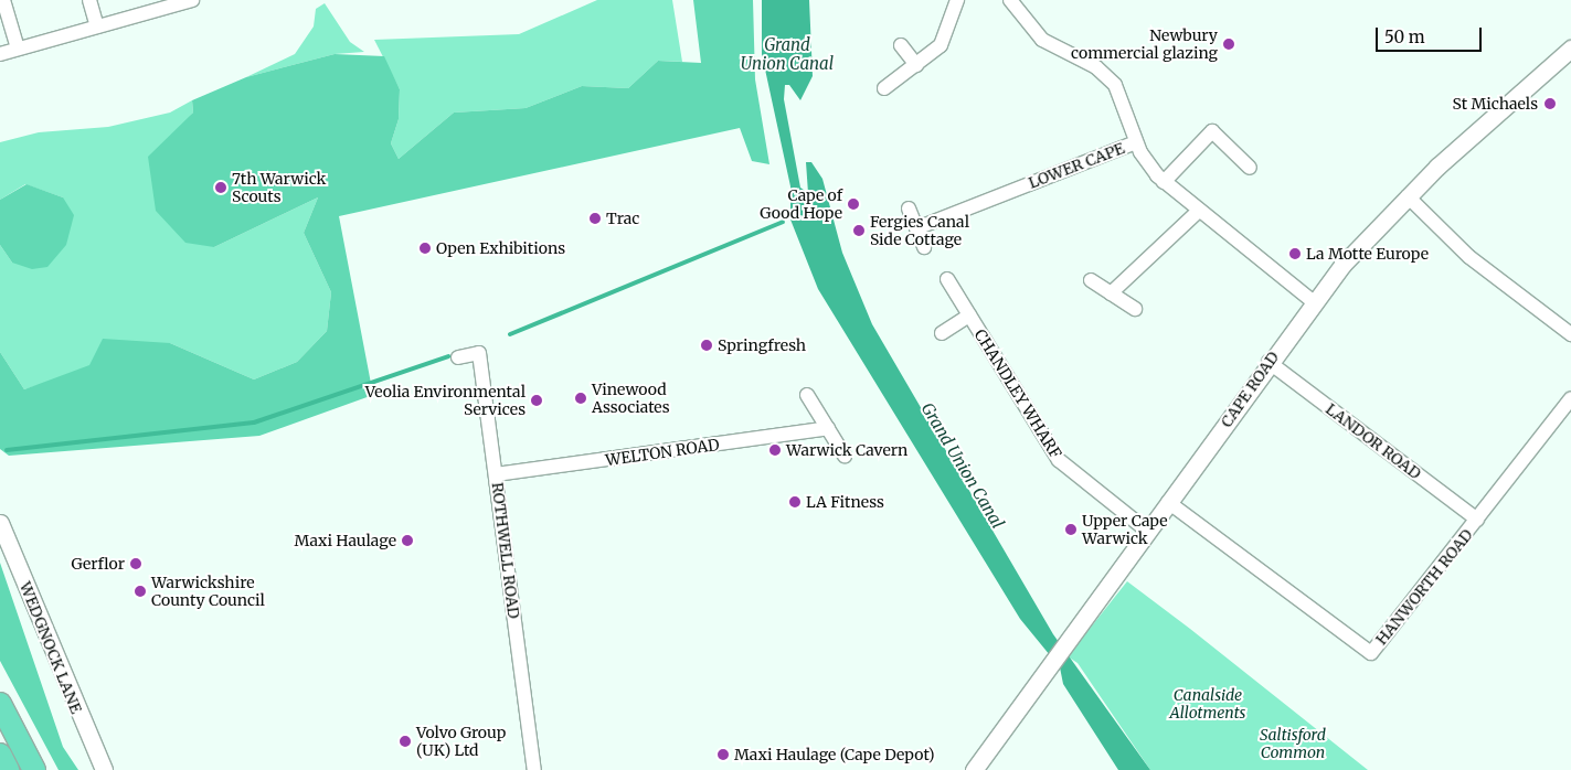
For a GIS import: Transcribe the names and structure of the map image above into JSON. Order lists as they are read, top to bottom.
{
  "streets": {
    "street": [
      "LOWER CAPE",
      "CAPE ROAD",
      "CHANDLEY WHARF",
      "LANDOR ROAD",
      "WELTON ROAD",
      "ROTHWELL ROAD",
      "HANWORTH ROAD",
      "WEDGNOCK LANE"
    ]
  },
  "crossings": [
    ["LOWER CAPE", "CAPE ROAD"],
    ["CAPE ROAD", "CHANDLEY WHARF"],
    ["CAPE ROAD", "LANDOR ROAD"],
    ["CAPE ROAD", "HANWORTH ROAD"],
    ["LANDOR ROAD", "HANWORTH ROAD"],
    ["WELTON ROAD", "ROTHWELL ROAD"]
  ],
  "water": ["Grand Union Canal"],
  "parks": ["Canalside Allotments", "Saltisford Common"],
  "places": [
    "Newbury commercial glazing",
    "St Michaels",
    "7th Warwick Scouts",
    "Cape of Good Hope",
    "Trac",
    "Fergies Canal Side Cottage",
    "Open Exhibitions",
    "La Motte Europe",
    "Springfresh",
    "Vinewood Associates",
    "Veolia Environmental Services",
    "Warwick Cavern",
    "LA Fitness",
    "Upper Cape Warwick",
    "Maxi Haulage",
    "Gerflor",
    "Warwickshire County Council",
    "Volvo Group (UK) Ltd",
    "Maxi Haulage (Cape Depot)"
  ],
  "scale_bar": "50 m"
}
